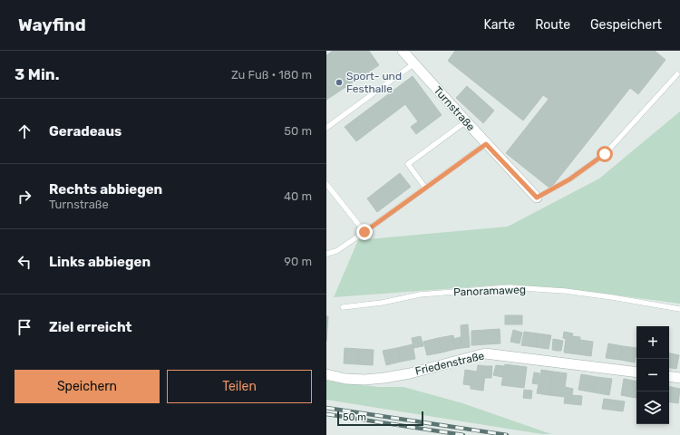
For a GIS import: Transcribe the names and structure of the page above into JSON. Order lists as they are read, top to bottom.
{
  "streets": {
    "street": ["Turnstraße", "Friedenstraße"],
    "lane": ["Panoramaweg"]
  },
  "places": ["Sport- und Festhalle"],
  "scale_bar": "50 m",
  "page": {
    "header": "Wayfind",
    "nav": ["Karte", "Route", "Gespeichert"],
    "heading": ["3 Min.", "Zu Fuß · 180 m"],
    "list": [
      ["Geradeaus", "50 m"],
      ["Rechts abbiegen", "Turnstraße", "40 m"],
      ["Links abbiegen", "90 m"],
      "Ziel erreicht"
    ],
    "map_buttons": ["+", "−"],
    "buttons": ["Speichern", "Teilen"],
    "scale": "50 m"
  }
}
